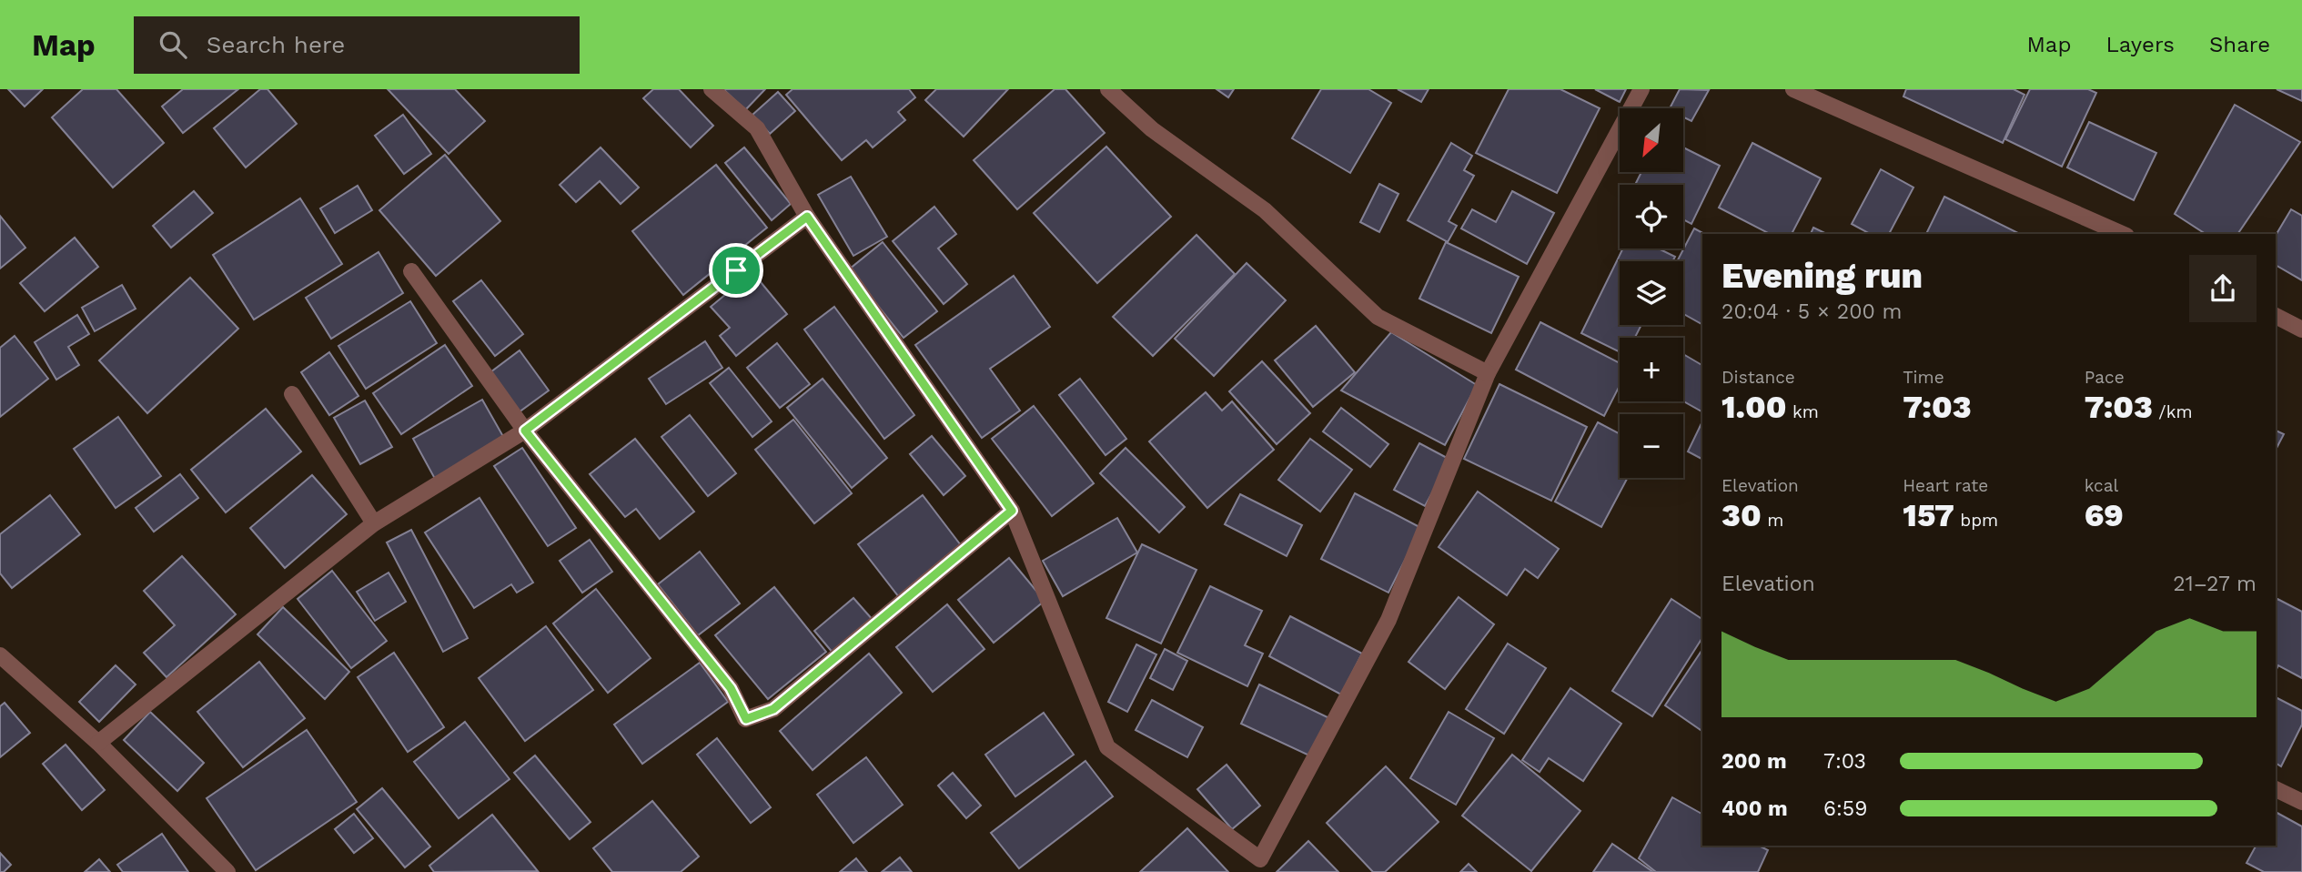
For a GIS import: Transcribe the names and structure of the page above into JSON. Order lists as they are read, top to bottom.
{
  "north": "bottom left",
  "page": {
    "header": "Map",
    "search": "Search here",
    "nav": ["Map", "Layers", "Share"],
    "map_buttons": ["+", "−"],
    "heading": ["Evening run", "20:04 · 5 × 200 m"],
    "stats": [
      ["Distance", "1.00 km"],
      ["Time", "7:03"],
      ["Pace", "7:03 /km"],
      ["Elevation", "30 m"],
      ["Heart rate", "157 bpm"],
      ["kcal", "69"]
    ],
    "chart": ["Elevation", "21–27 m"],
    "list": [
      {
        "name": "200 m",
        "note": "7:03"
      },
      {
        "name": "400 m",
        "note": "6:59"
      }
    ]
  }
}
